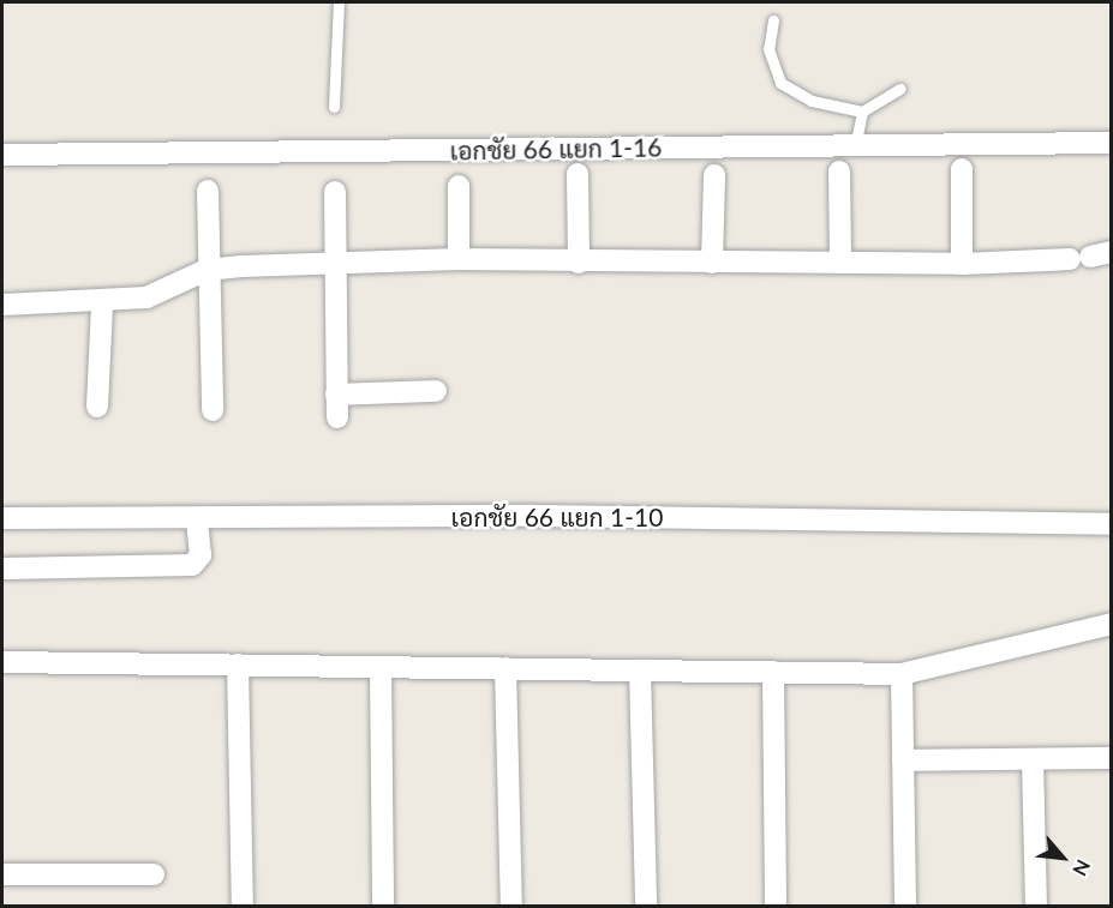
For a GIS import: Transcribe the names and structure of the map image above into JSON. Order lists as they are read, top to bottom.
{
  "streets": {
    "street": ["เอกชัย 66 แยก 1-16", "เอกชัย 66 แยก 1-10"]
  },
  "north": "bottom right"
}
